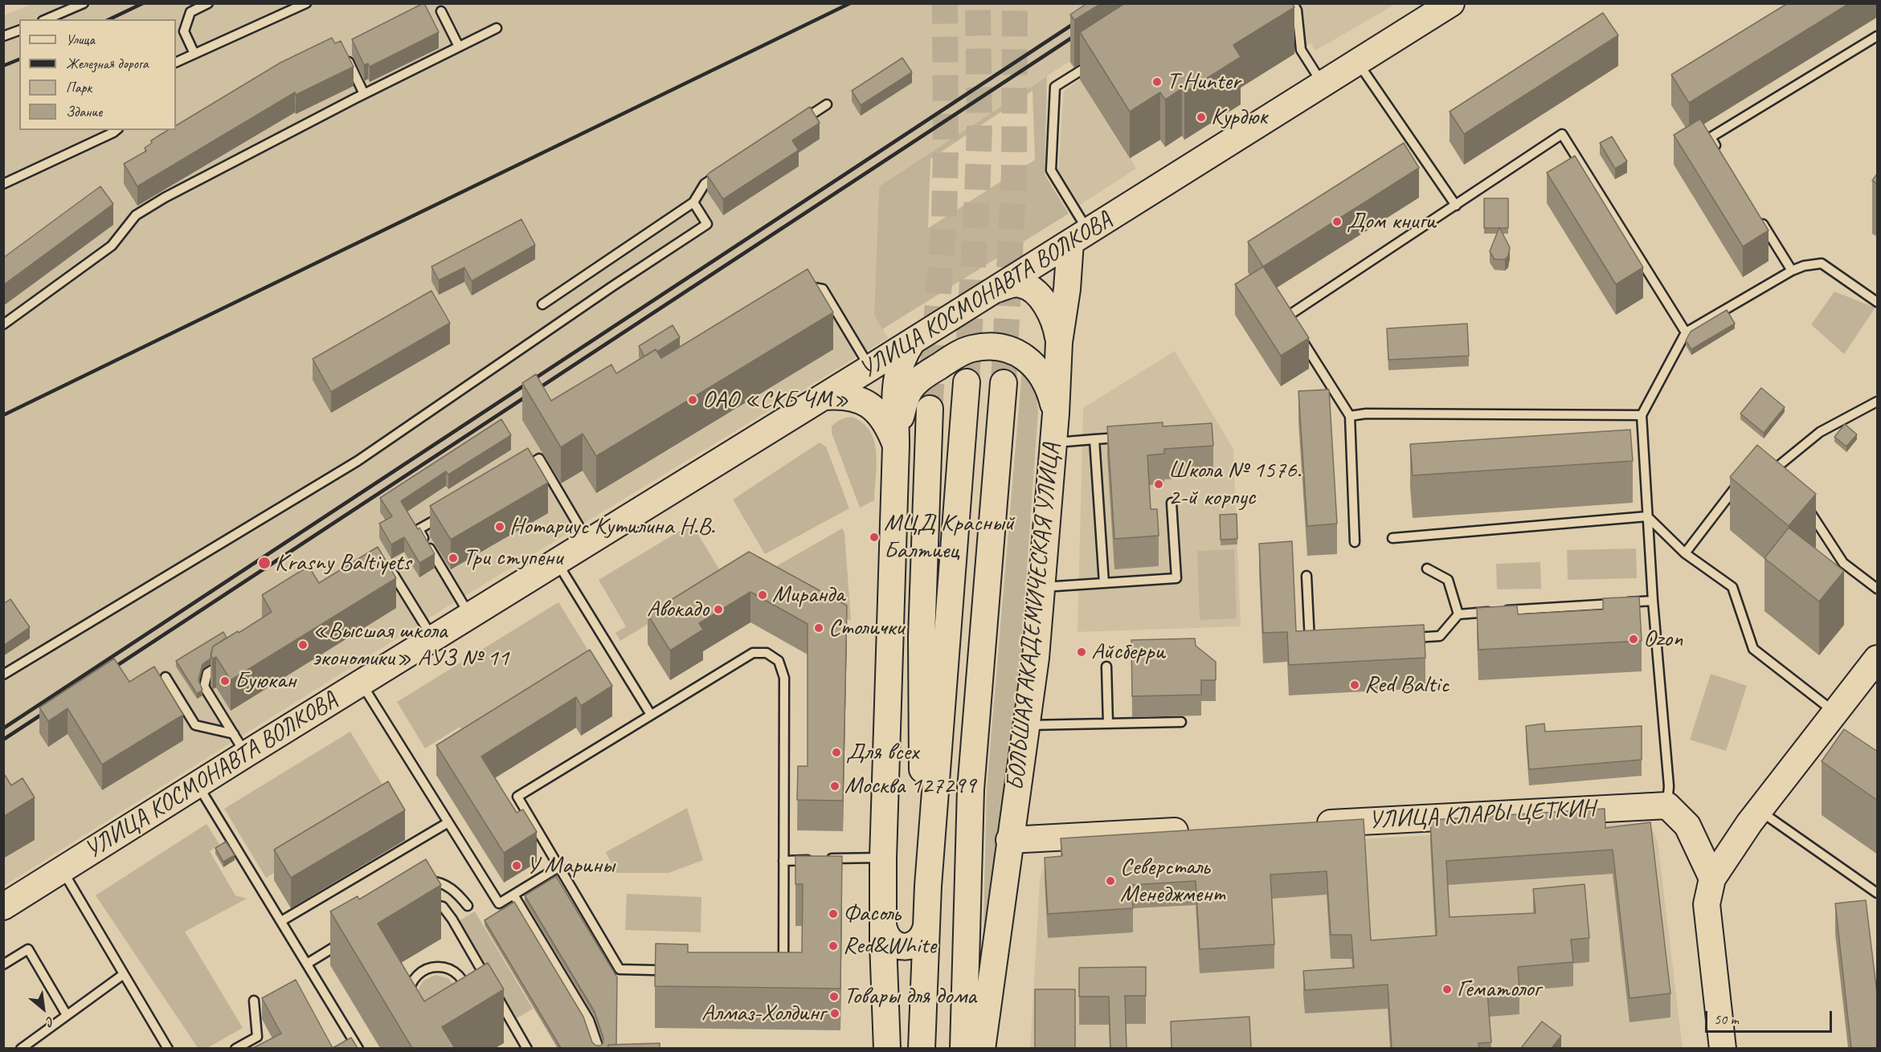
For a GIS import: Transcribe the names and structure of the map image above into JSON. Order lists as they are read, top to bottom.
{
  "streets": {
    "main road": ["УЛИЦА КОСМОНАВТА ВОЛКОВА", "БОЛЬШАЯ АКАДЕМИЧЕСКАЯ УЛИЦА", "УЛИЦА КЛАРЫ ЦЕТКИН"]
  },
  "crossings": [
    ["УЛИЦА КОСМОНАВТА ВОЛКОВА", "БОЛЬШАЯ АКАДЕМИЧЕСКАЯ УЛИЦА"]
  ],
  "places": [
    "T.Hunter",
    "Курдюк",
    "Дом книги",
    "ОАО «СКБ ЧМ»",
    "Школа № 1576. 2-й корпус",
    "Нотариус Кутилина Н.В.",
    "МЦД Красный Балтиец",
    "Три ступени",
    "Krasny Baltiyets",
    "Миранда",
    "Авокадо",
    "Столички",
    "Ozon",
    "«Высшая школа экономики» АУЗ № 11",
    "Айсберри",
    "Буюкан",
    "Red Baltic",
    "Для всех",
    "Москва 127299",
    "У Марины",
    "Северсталь Менеджмент",
    "Фасоль",
    "Red&White",
    "Гематолог",
    "Товары для дома",
    "Алмаз-Холдинг"
  ],
  "legend": [
    "Улица",
    "Железная дорога",
    "Парк",
    "Здание"
  ],
  "scale_bar": "50 m",
  "north": "bottom right"
}
